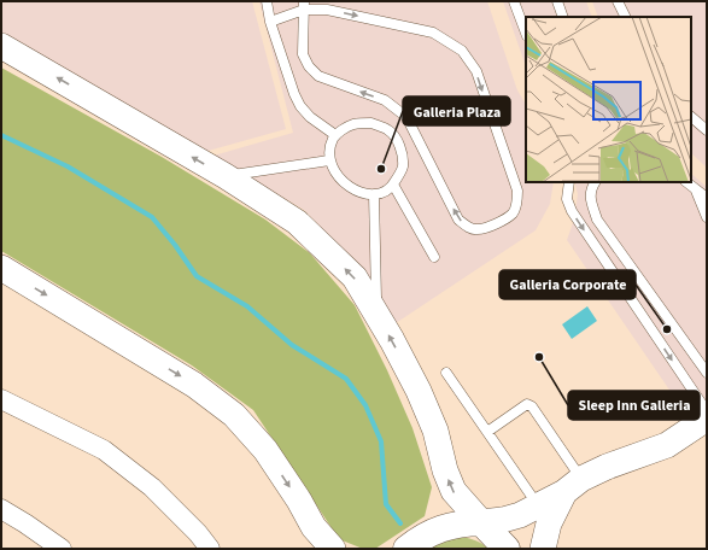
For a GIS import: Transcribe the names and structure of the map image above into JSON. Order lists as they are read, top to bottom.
{
  "places": ["Galleria Plaza", "Galleria Corporate", "Sleep Inn Galleria"]
}
